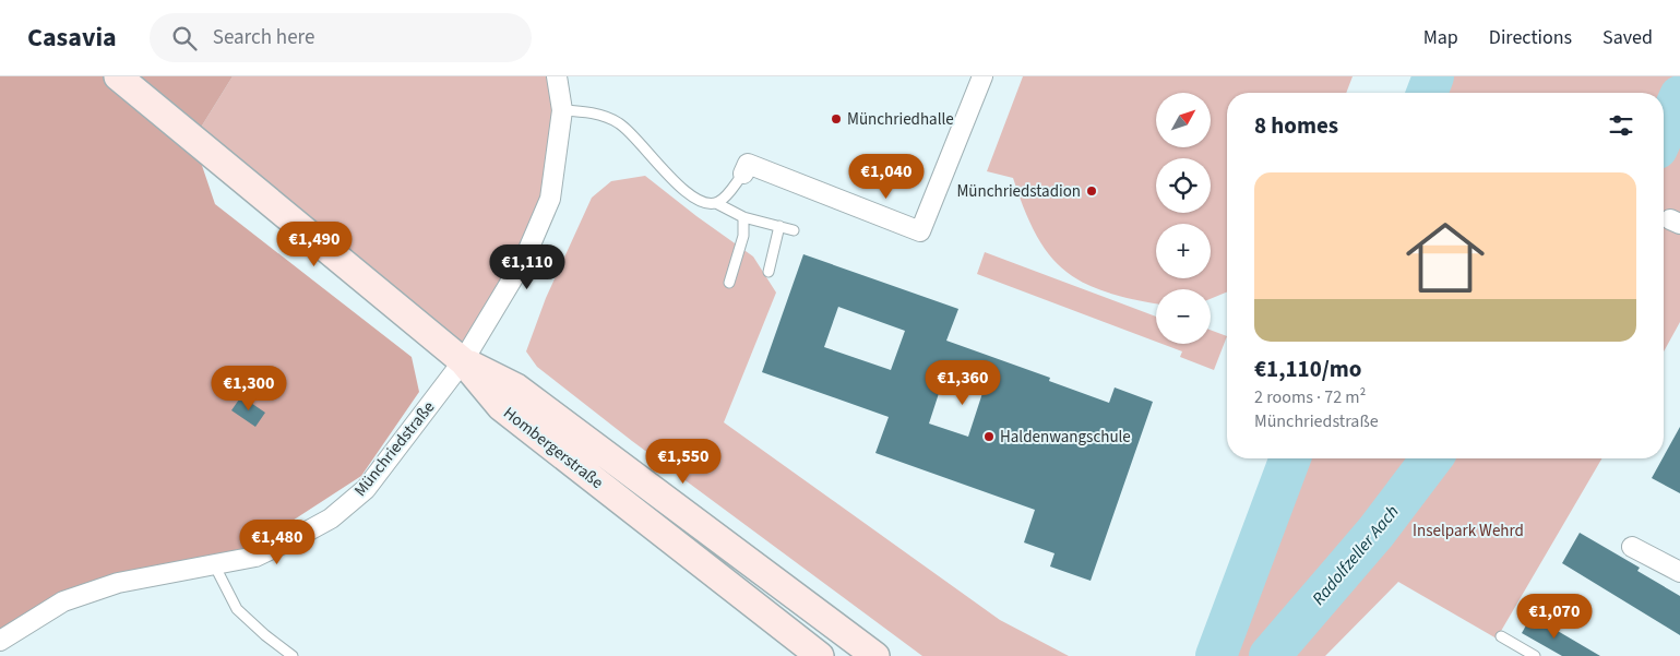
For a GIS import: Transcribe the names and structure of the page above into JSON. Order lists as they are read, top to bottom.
{
  "streets": {
    "main road": ["Hombergerstraße"],
    "street": ["Münchriedstraße"]
  },
  "crossings": [
    ["Hombergerstraße", "Münchriedstraße"]
  ],
  "water": ["Radolfzeller Aach"],
  "parks": ["Inselpark Wehrd"],
  "places": ["Münchriedhalle", "Münchriedstadion", "Haldenwangschule"],
  "north": "top right",
  "page": {
    "header": "Casavia",
    "search": "Search here",
    "nav": ["Map", "Directions", "Saved"],
    "map_buttons": ["+", "−"],
    "heading": "8 homes",
    "price": [
      "€1,040",
      "€1,490",
      "€1,110",
      "€1,360",
      "€1,300",
      "€1,550",
      "€1,480",
      "€1,070"
    ],
    "list": [
      {
        "name": "€1,110/mo",
        "note": "2 rooms · 72 m² · Münchriedstraße"
      }
    ]
  }
}
